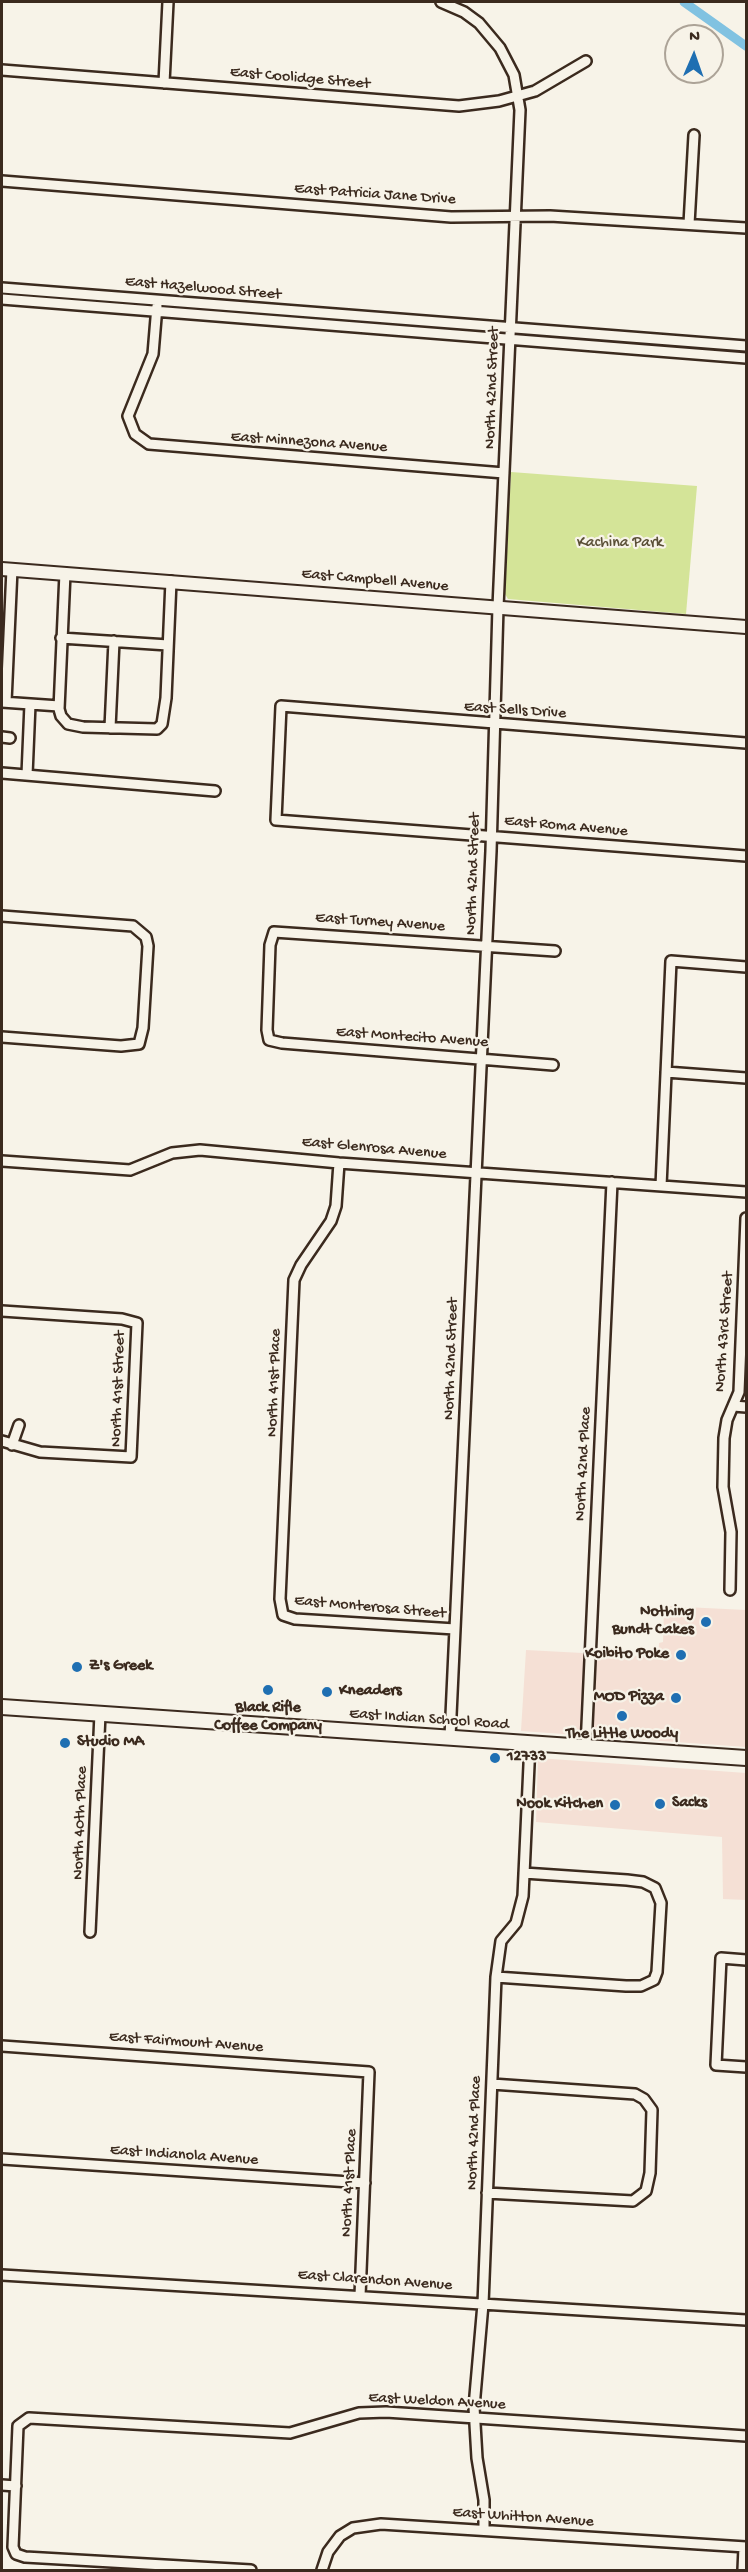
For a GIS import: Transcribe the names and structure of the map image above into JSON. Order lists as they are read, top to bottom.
{
  "streets": {
    "main road": ["East Indian School Road"],
    "street": [
      "East Coolidge Street",
      "East Patricia Jane Drive",
      "East Hazelwood Street",
      "North 42nd Street",
      "East Minnezona Avenue",
      "East Campbell Avenue",
      "East Sells Drive",
      "East Roma Avenue",
      "East Turney Avenue",
      "East Montecito Avenue",
      "East Glenrosa Avenue",
      "North 43rd Street",
      "North 41st Place",
      "North 41st Street",
      "North 42nd Place",
      "East Monterosa Street",
      "North 40th Place",
      "East Fairmount Avenue",
      "East Indianola Avenue",
      "East Clarendon Avenue",
      "East Weldon Avenue",
      "East Whitton Avenue"
    ]
  },
  "crossings": [
    ["East Coolidge Street", "North 42nd Street"],
    ["East Patricia Jane Drive", "North 42nd Street"],
    ["East Hazelwood Street", "North 42nd Street"],
    ["East Hazelwood Street", "East Minnezona Avenue"],
    ["North 42nd Street", "East Minnezona Avenue"],
    ["North 42nd Street", "East Campbell Avenue"],
    ["North 42nd Street", "East Sells Drive"],
    ["North 42nd Street", "East Roma Avenue"],
    ["North 42nd Street", "East Turney Avenue"],
    ["North 42nd Street", "East Montecito Avenue"],
    ["North 42nd Street", "East Glenrosa Avenue"],
    ["North 42nd Street", "East Monterosa Street"],
    ["North 42nd Street", "East Indian School Road"],
    ["East Sells Drive", "East Roma Avenue"],
    ["East Turney Avenue", "East Montecito Avenue"],
    ["East Glenrosa Avenue", "North 41st Place"],
    ["East Glenrosa Avenue", "North 42nd Place"],
    ["North 41st Place", "East Monterosa Street"],
    ["North 41st Place", "East Fairmount Avenue"],
    ["North 41st Place", "East Indianola Avenue"],
    ["North 41st Place", "East Clarendon Avenue"],
    ["North 42nd Place", "East Indian School Road"],
    ["North 42nd Place", "East Clarendon Avenue"],
    ["North 42nd Place", "East Weldon Avenue"],
    ["North 42nd Place", "East Whitton Avenue"],
    ["East Indian School Road", "North 40th Place"]
  ],
  "parks": ["Kachina Park"],
  "places": [
    "Nothing Bundt Cakes",
    "Koibito Poke",
    "Z's Greek",
    "Black Rifle Coffee Company",
    "Kneaders",
    "MOD Pizza",
    "The Little Woody",
    "Studio MA",
    "12733",
    "Sacks",
    "Nook Kitchen"
  ],
  "north": "top"
}
